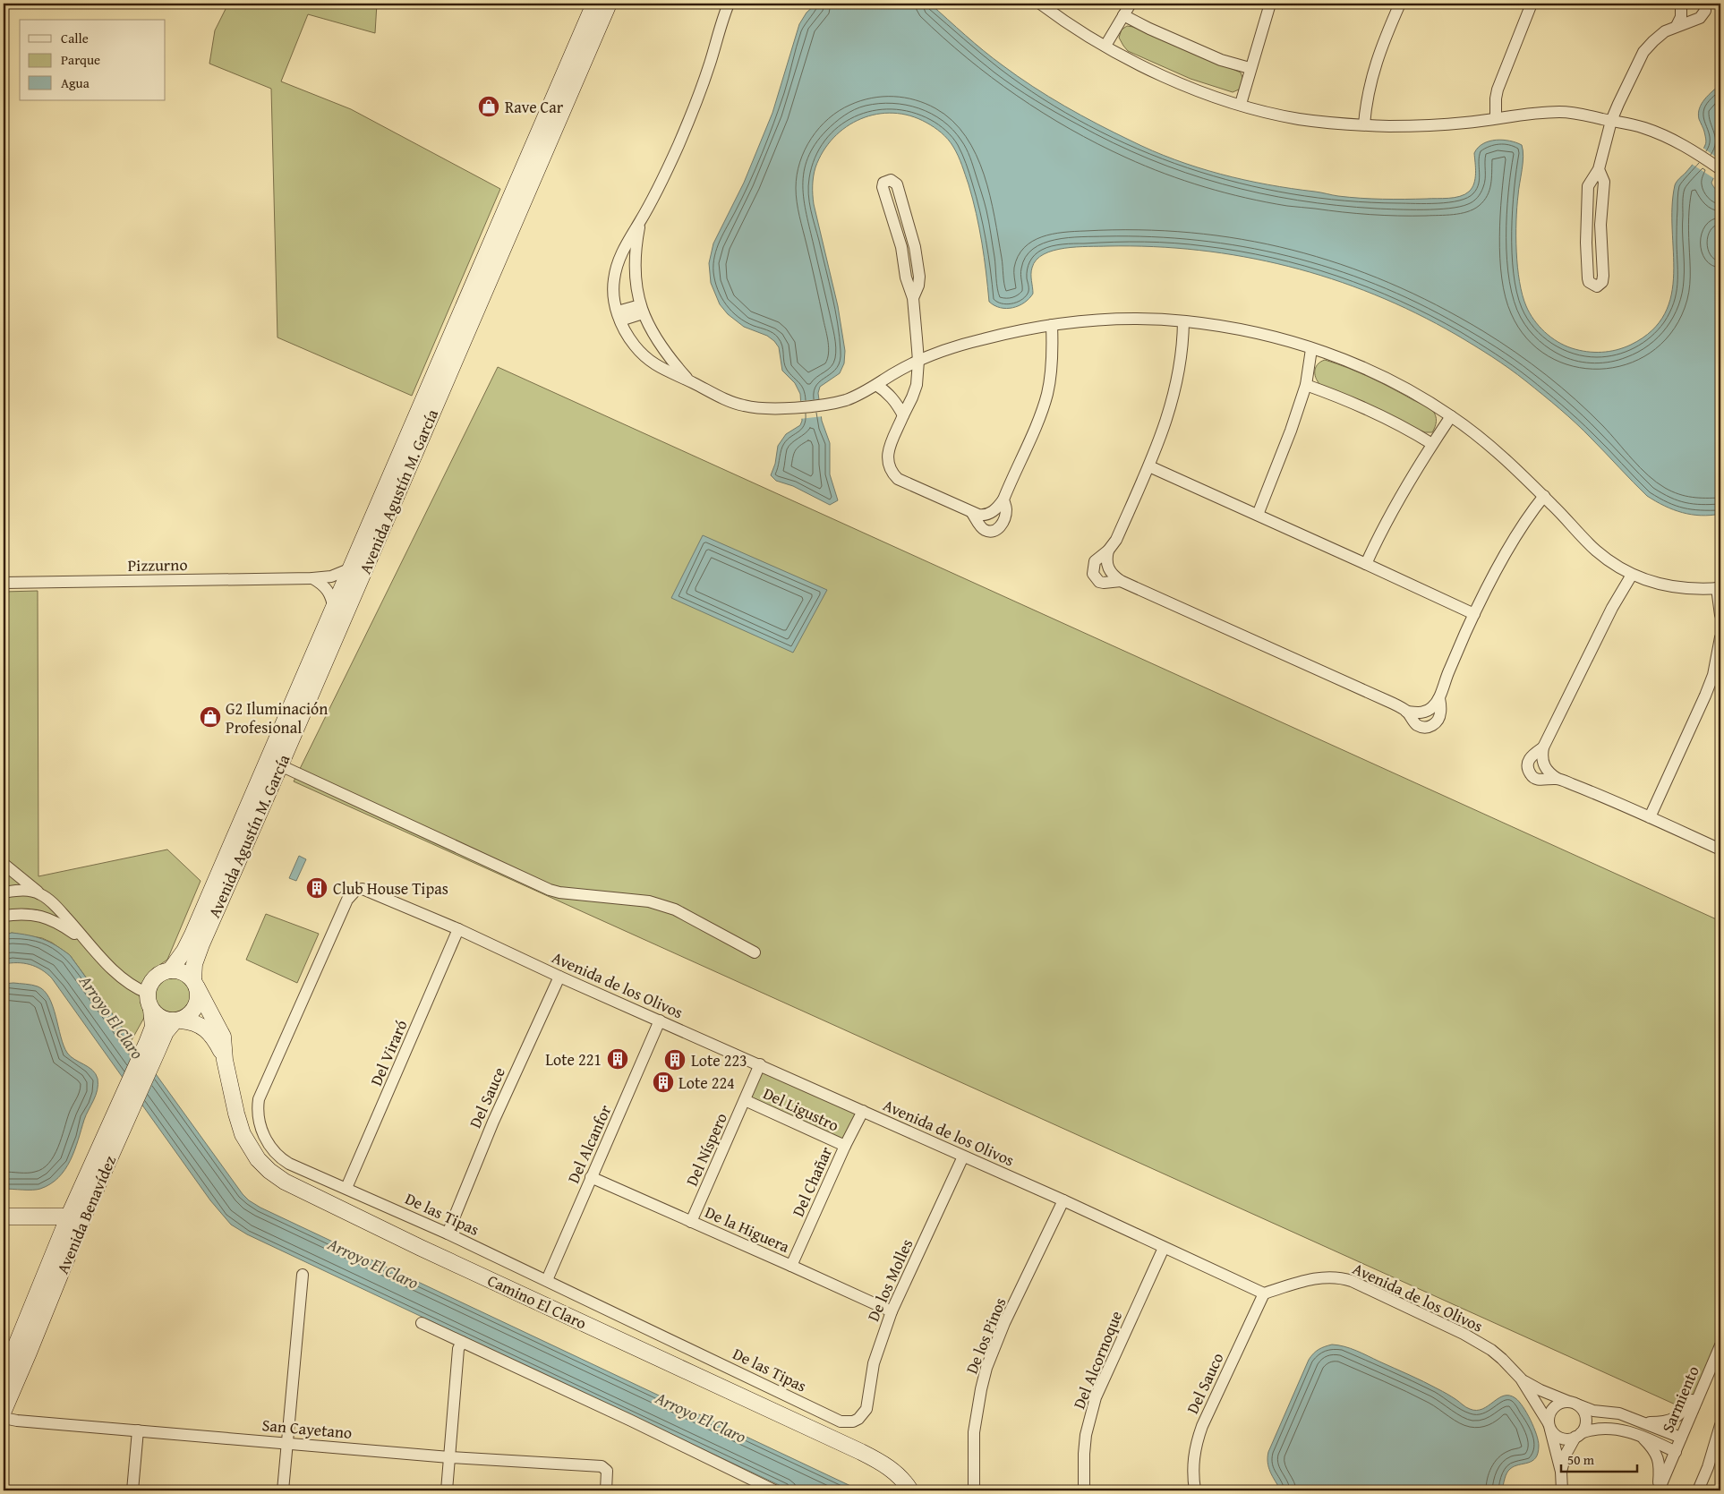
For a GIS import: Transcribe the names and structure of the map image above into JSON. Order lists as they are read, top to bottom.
{
  "streets": {
    "main road": ["Avenida Agustín M. García", "Avenida Benavídez", "Camino El Claro"],
    "street": [
      "Pizzurno",
      "Avenida de los Olivos",
      "Del Viraró",
      "Del Sauce",
      "Del Ligustro",
      "Del Alcanfor",
      "Del Níspero",
      "Del Chañar",
      "De las Tipas",
      "De la Higuera",
      "De los Molles",
      "De los Pinos",
      "Del Alcornoque",
      "Del Sauco",
      "Sarmiento",
      "San Cayetano"
    ]
  },
  "crossings": [
    ["Avenida Agustín M. García", "Pizzurno"],
    ["Avenida Agustín M. García", "Avenida Benavídez"],
    ["Avenida Agustín M. García", "Camino El Claro"],
    ["Avenida de los Olivos", "Del Viraró"],
    ["Avenida de los Olivos", "Del Sauce"],
    ["Avenida de los Olivos", "Del Alcanfor"],
    ["Avenida de los Olivos", "Del Níspero"],
    ["Avenida de los Olivos", "Del Chañar"],
    ["Avenida de los Olivos", "De las Tipas"],
    ["Avenida de los Olivos", "De los Molles"],
    ["Avenida de los Olivos", "De los Pinos"],
    ["Avenida de los Olivos", "Del Alcornoque"],
    ["Avenida de los Olivos", "Del Sauco"],
    ["Del Viraró", "De las Tipas"],
    ["Del Sauce", "De las Tipas"],
    ["Del Ligustro", "Del Níspero"],
    ["Del Ligustro", "Del Chañar"],
    ["Del Alcanfor", "De las Tipas"],
    ["Del Alcanfor", "De la Higuera"],
    ["Del Níspero", "De la Higuera"],
    ["Del Chañar", "De la Higuera"],
    ["De las Tipas", "De los Molles"],
    ["Avenida Benavídez", "Camino El Claro"],
    ["De la Higuera", "De los Molles"]
  ],
  "water": ["Arroyo El Claro"],
  "places": {
    "shop": ["Rave Car", "G2 Iluminación Profesional"],
    "building": [
      "Club House Tipas",
      "Lote 221",
      "Lote 223",
      "Lote 224"
    ]
  },
  "legend": ["Calle", "Parque", "Agua"],
  "scale_bar": "50 m"
}
